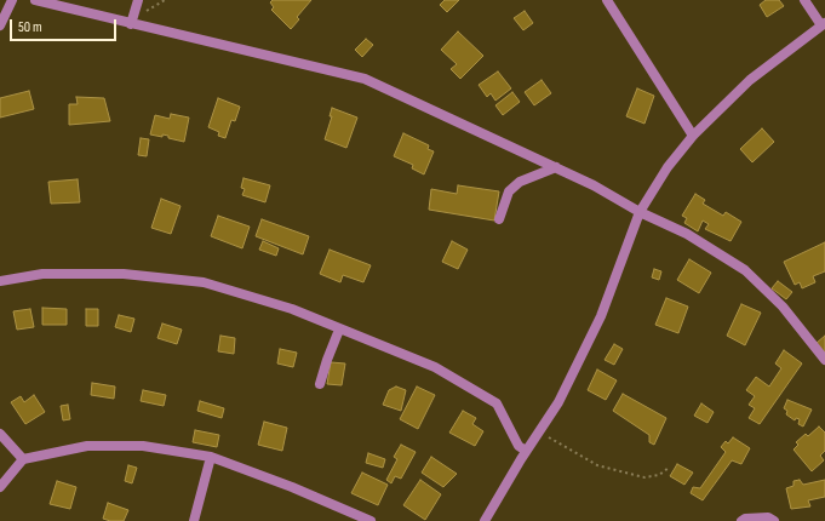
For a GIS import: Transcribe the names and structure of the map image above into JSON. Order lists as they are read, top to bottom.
{
  "scale_bar": "50 m"
}
